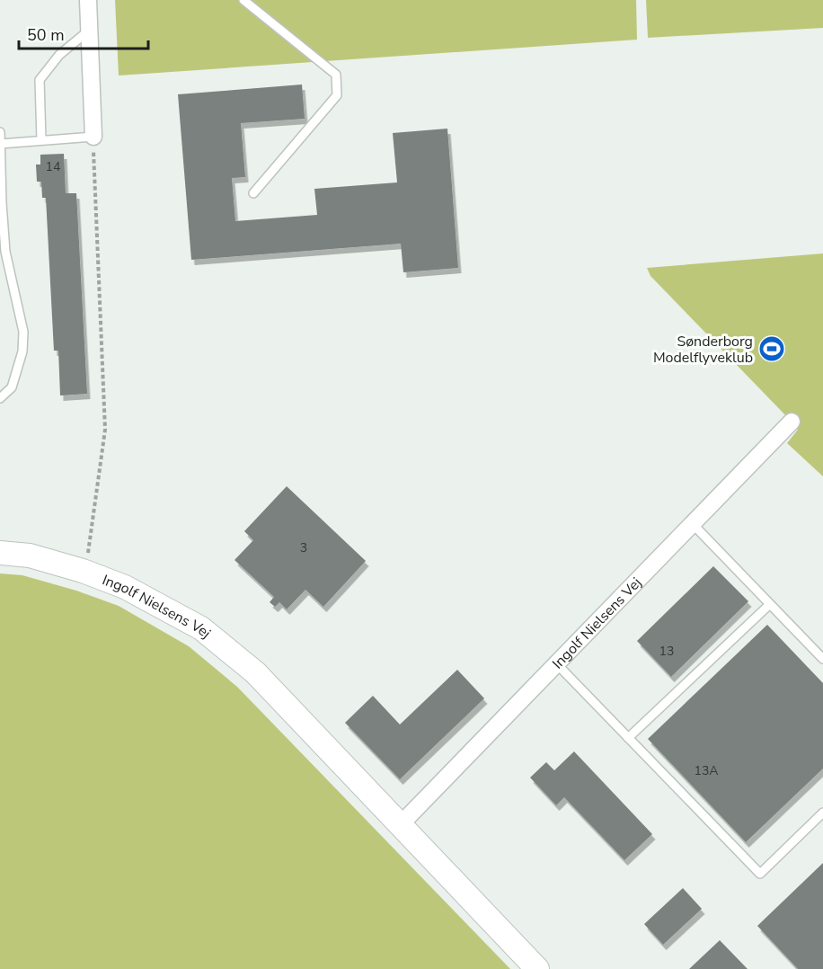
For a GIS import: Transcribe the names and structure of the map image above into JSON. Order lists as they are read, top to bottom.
{
  "streets": {
    "street": ["Ingolf Nielsens Vej"]
  },
  "places": {
    "sports": ["Sønderborg Modelflyveklub"]
  },
  "house_numbers": [
    "14",
    "3",
    "13",
    "13A"
  ],
  "scale_bar": "50 m"
}
